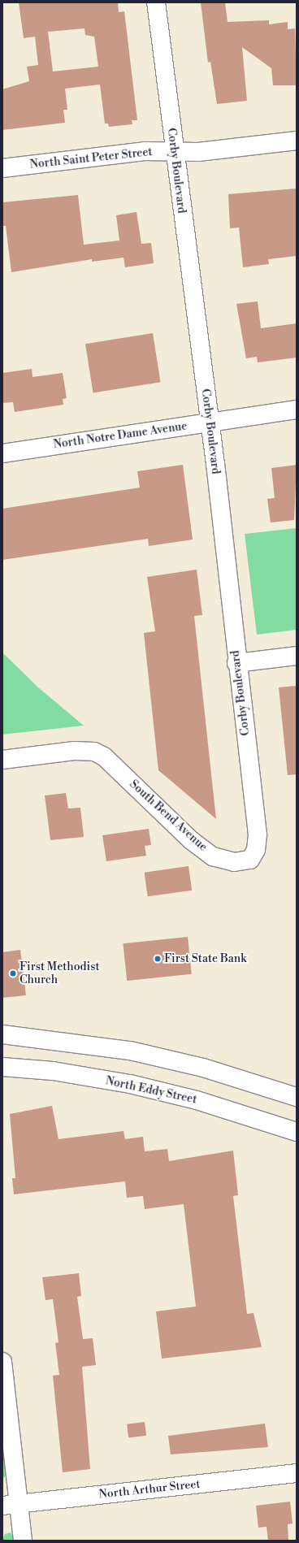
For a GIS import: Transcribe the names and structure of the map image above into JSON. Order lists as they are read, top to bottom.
{
  "streets": {
    "street": [
      "North Saint Peter Street",
      "Corby Boulevard",
      "North Notre Dame Avenue",
      "South Bend Avenue",
      "North Eddy Street",
      "North Arthur Street"
    ]
  },
  "crossings": [
    ["North Saint Peter Street", "Corby Boulevard"],
    ["Corby Boulevard", "North Notre Dame Avenue"],
    ["Corby Boulevard", "South Bend Avenue"]
  ],
  "places": ["First State Bank", "First Methodist Church"]
}
